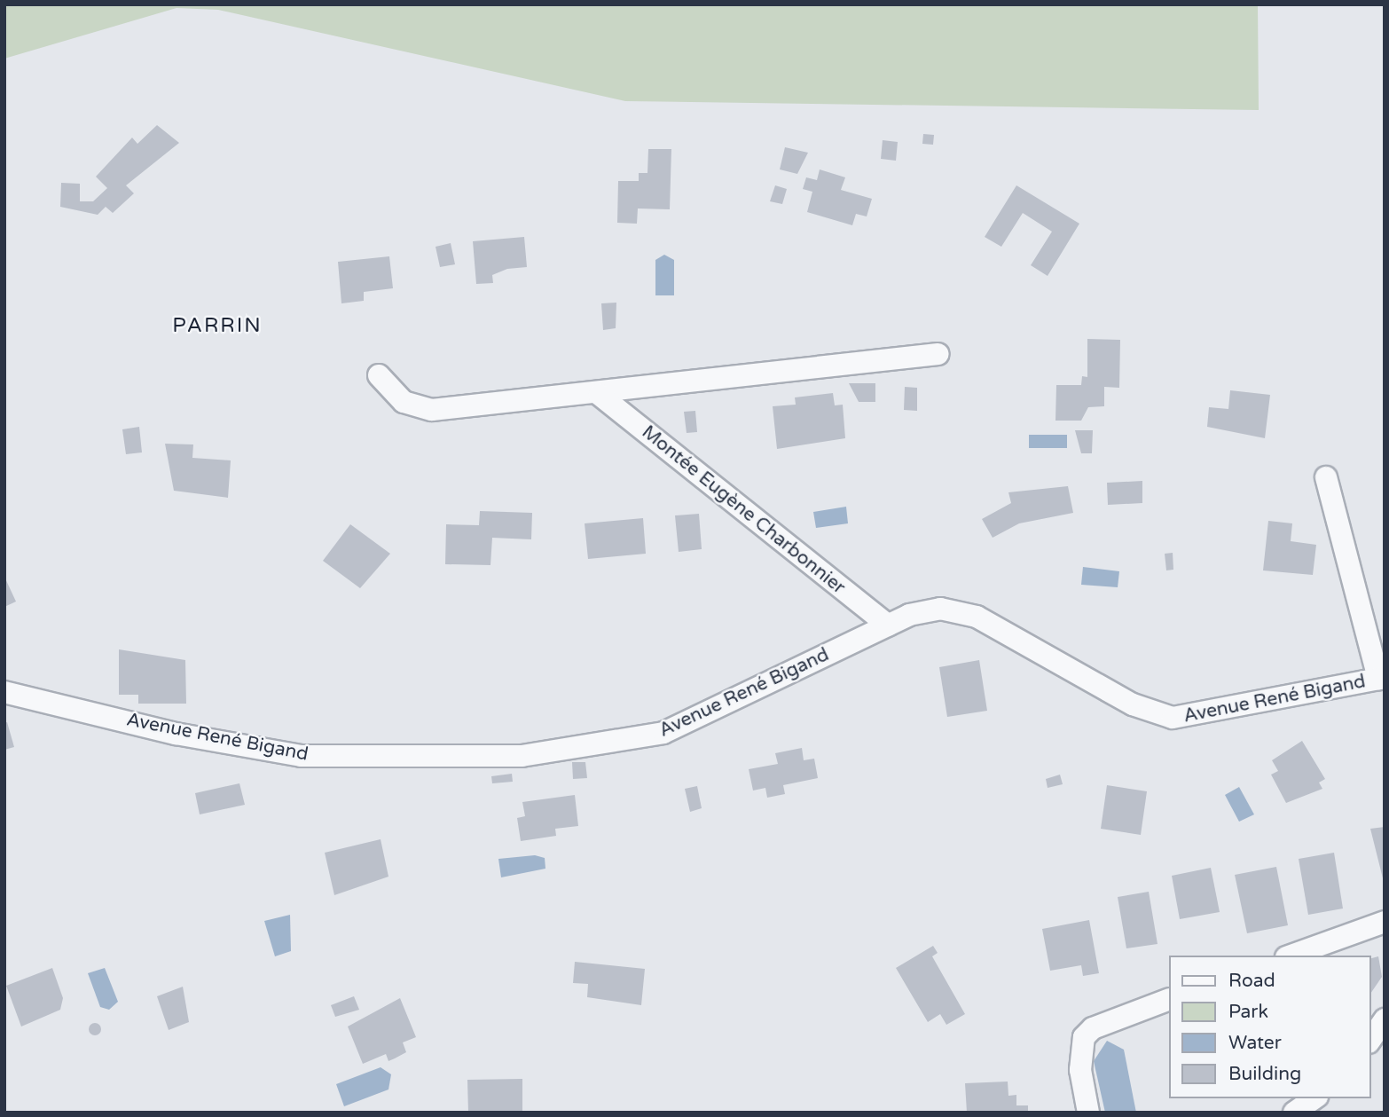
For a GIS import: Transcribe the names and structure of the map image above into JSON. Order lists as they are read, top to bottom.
{
  "streets": {
    "street": ["Montée Eugène Charbonnier", "Avenue René Bigand"]
  },
  "crossings": [
    ["Montée Eugène Charbonnier", "Avenue René Bigand"]
  ],
  "districts": ["PARRIN"],
  "legend": [
    "Road",
    "Park",
    "Water",
    "Building"
  ]
}
